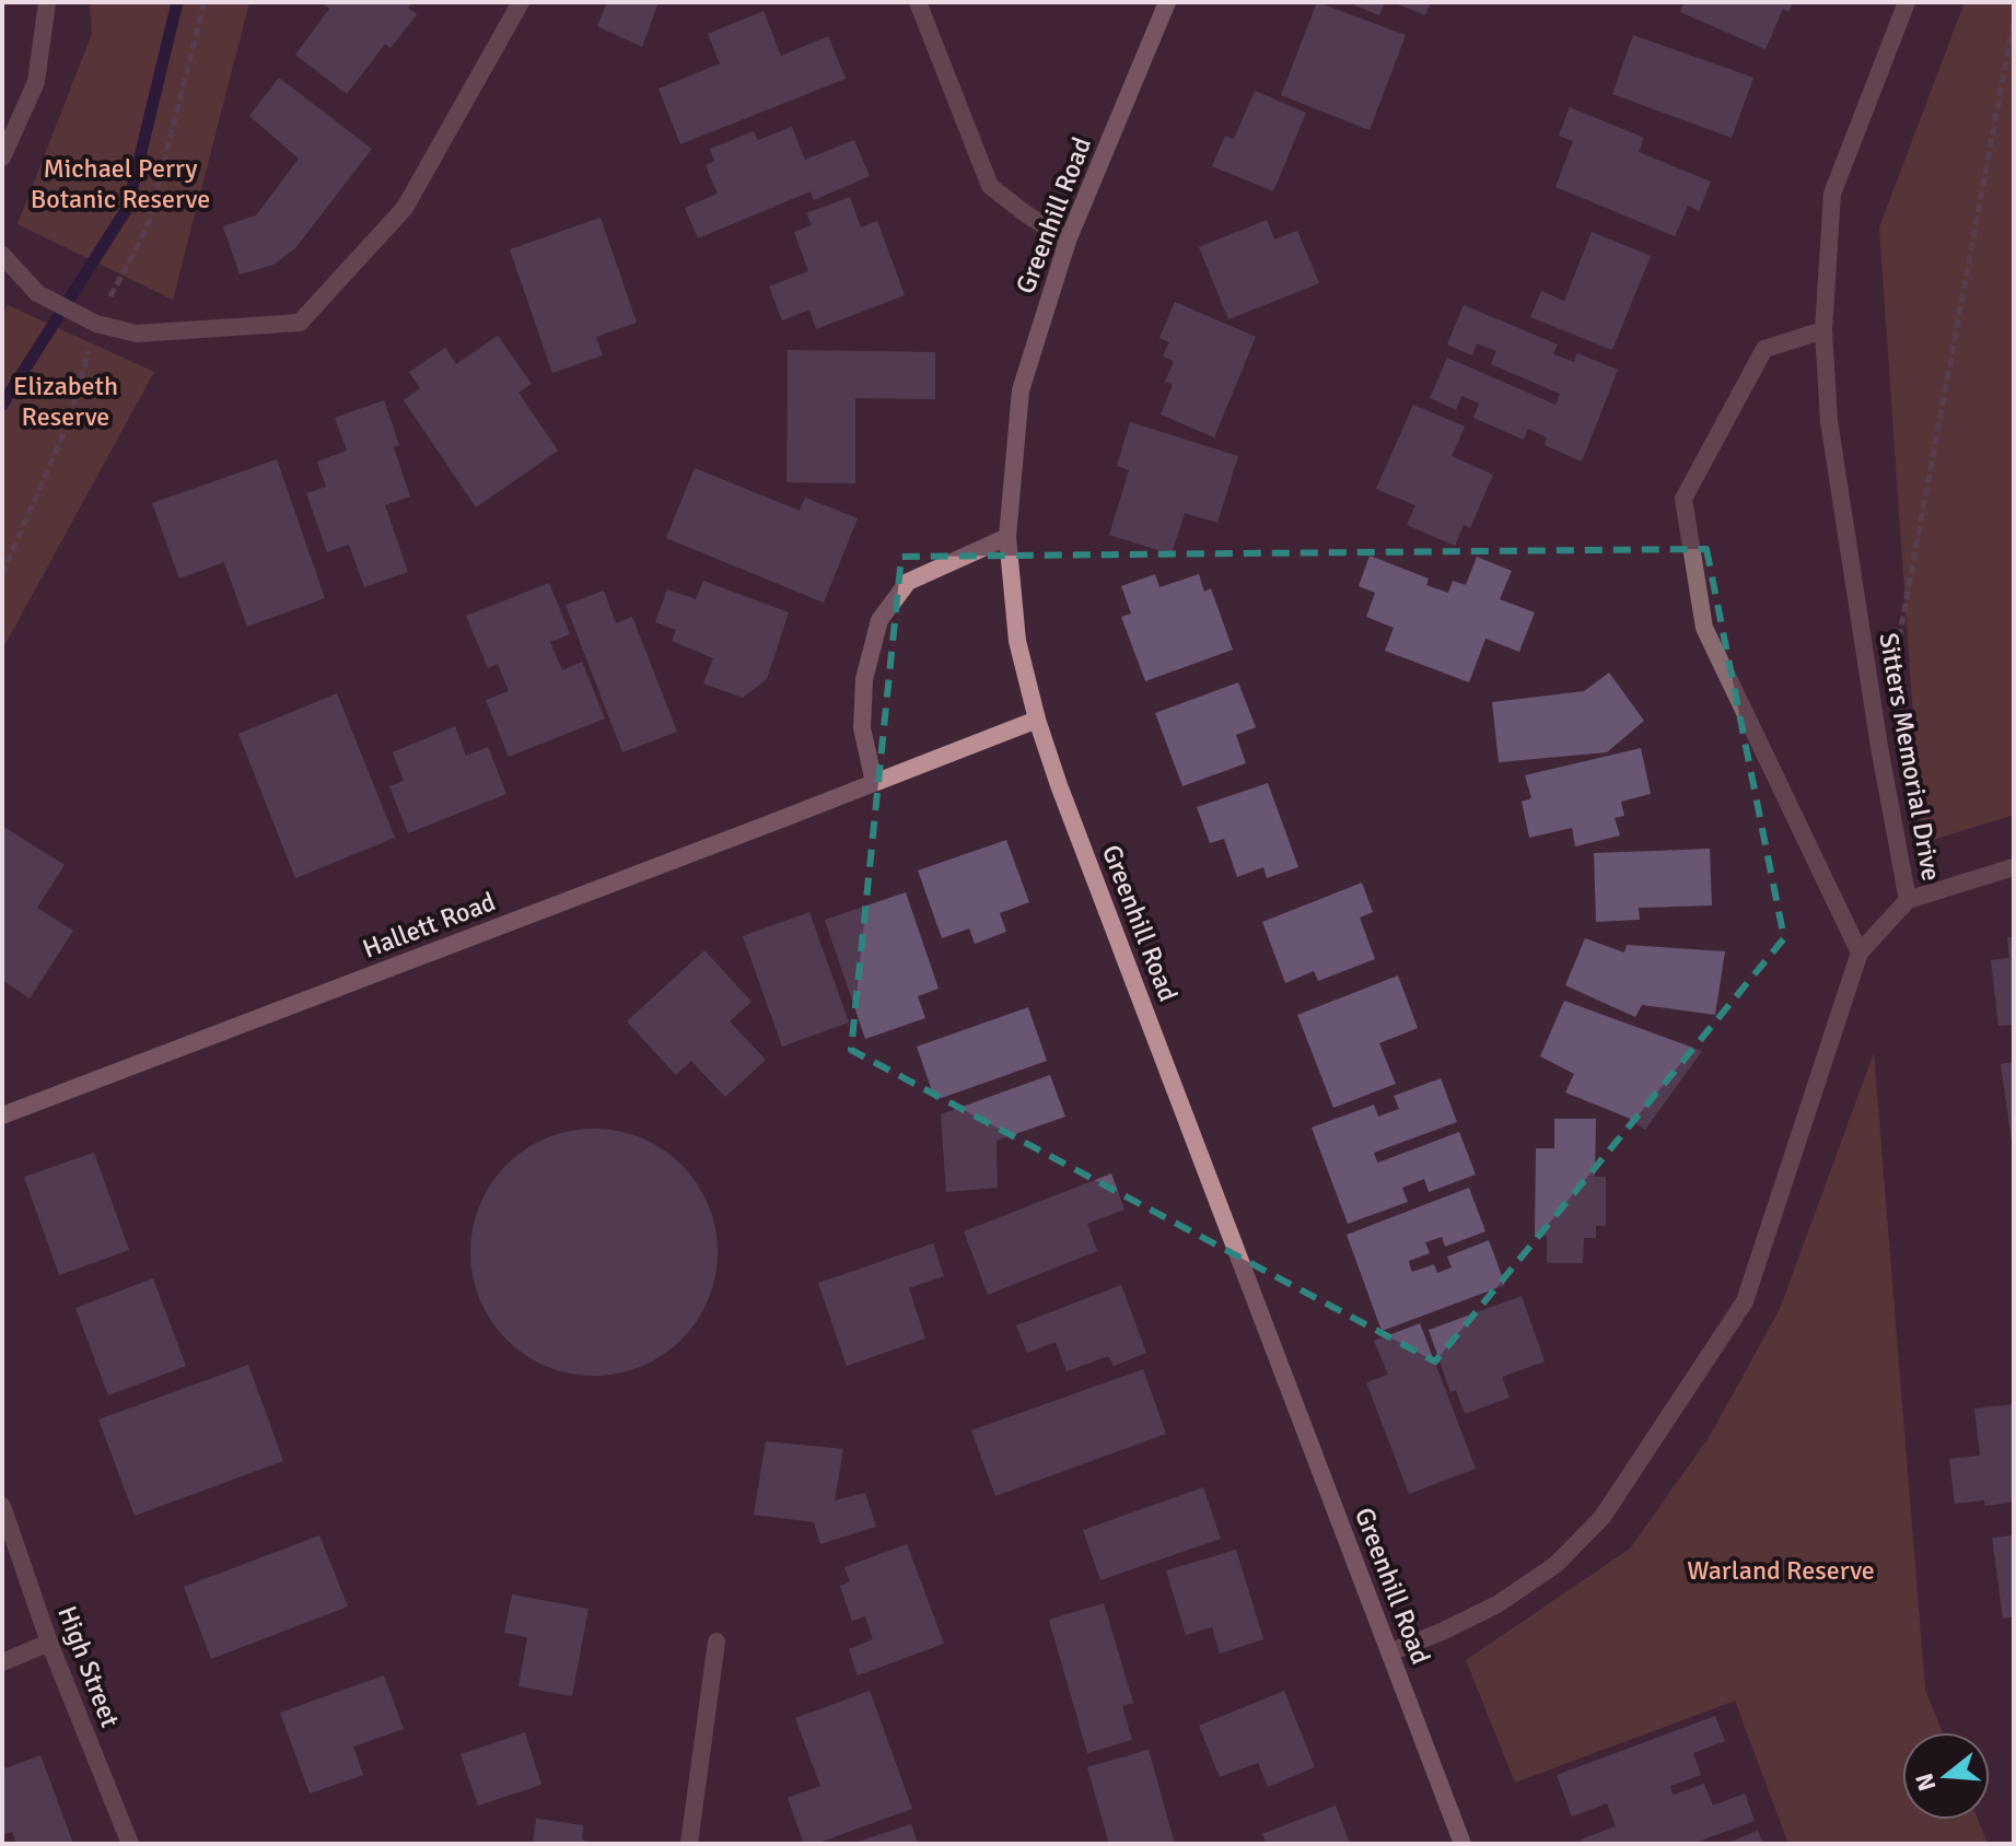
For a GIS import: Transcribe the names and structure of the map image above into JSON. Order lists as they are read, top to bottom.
{
  "streets": {
    "main road": ["Greenhill Road", "Hallett Road"],
    "street": ["Sitters Memorial Drive", "High Street"]
  },
  "crossings": [
    ["Greenhill Road", "Sitters Memorial Drive"],
    ["Greenhill Road", "Hallett Road"]
  ],
  "parks": ["Michael Perry Botanic Reserve", "Elizabeth Reserve", "Warland Reserve"],
  "north": "left"
}
